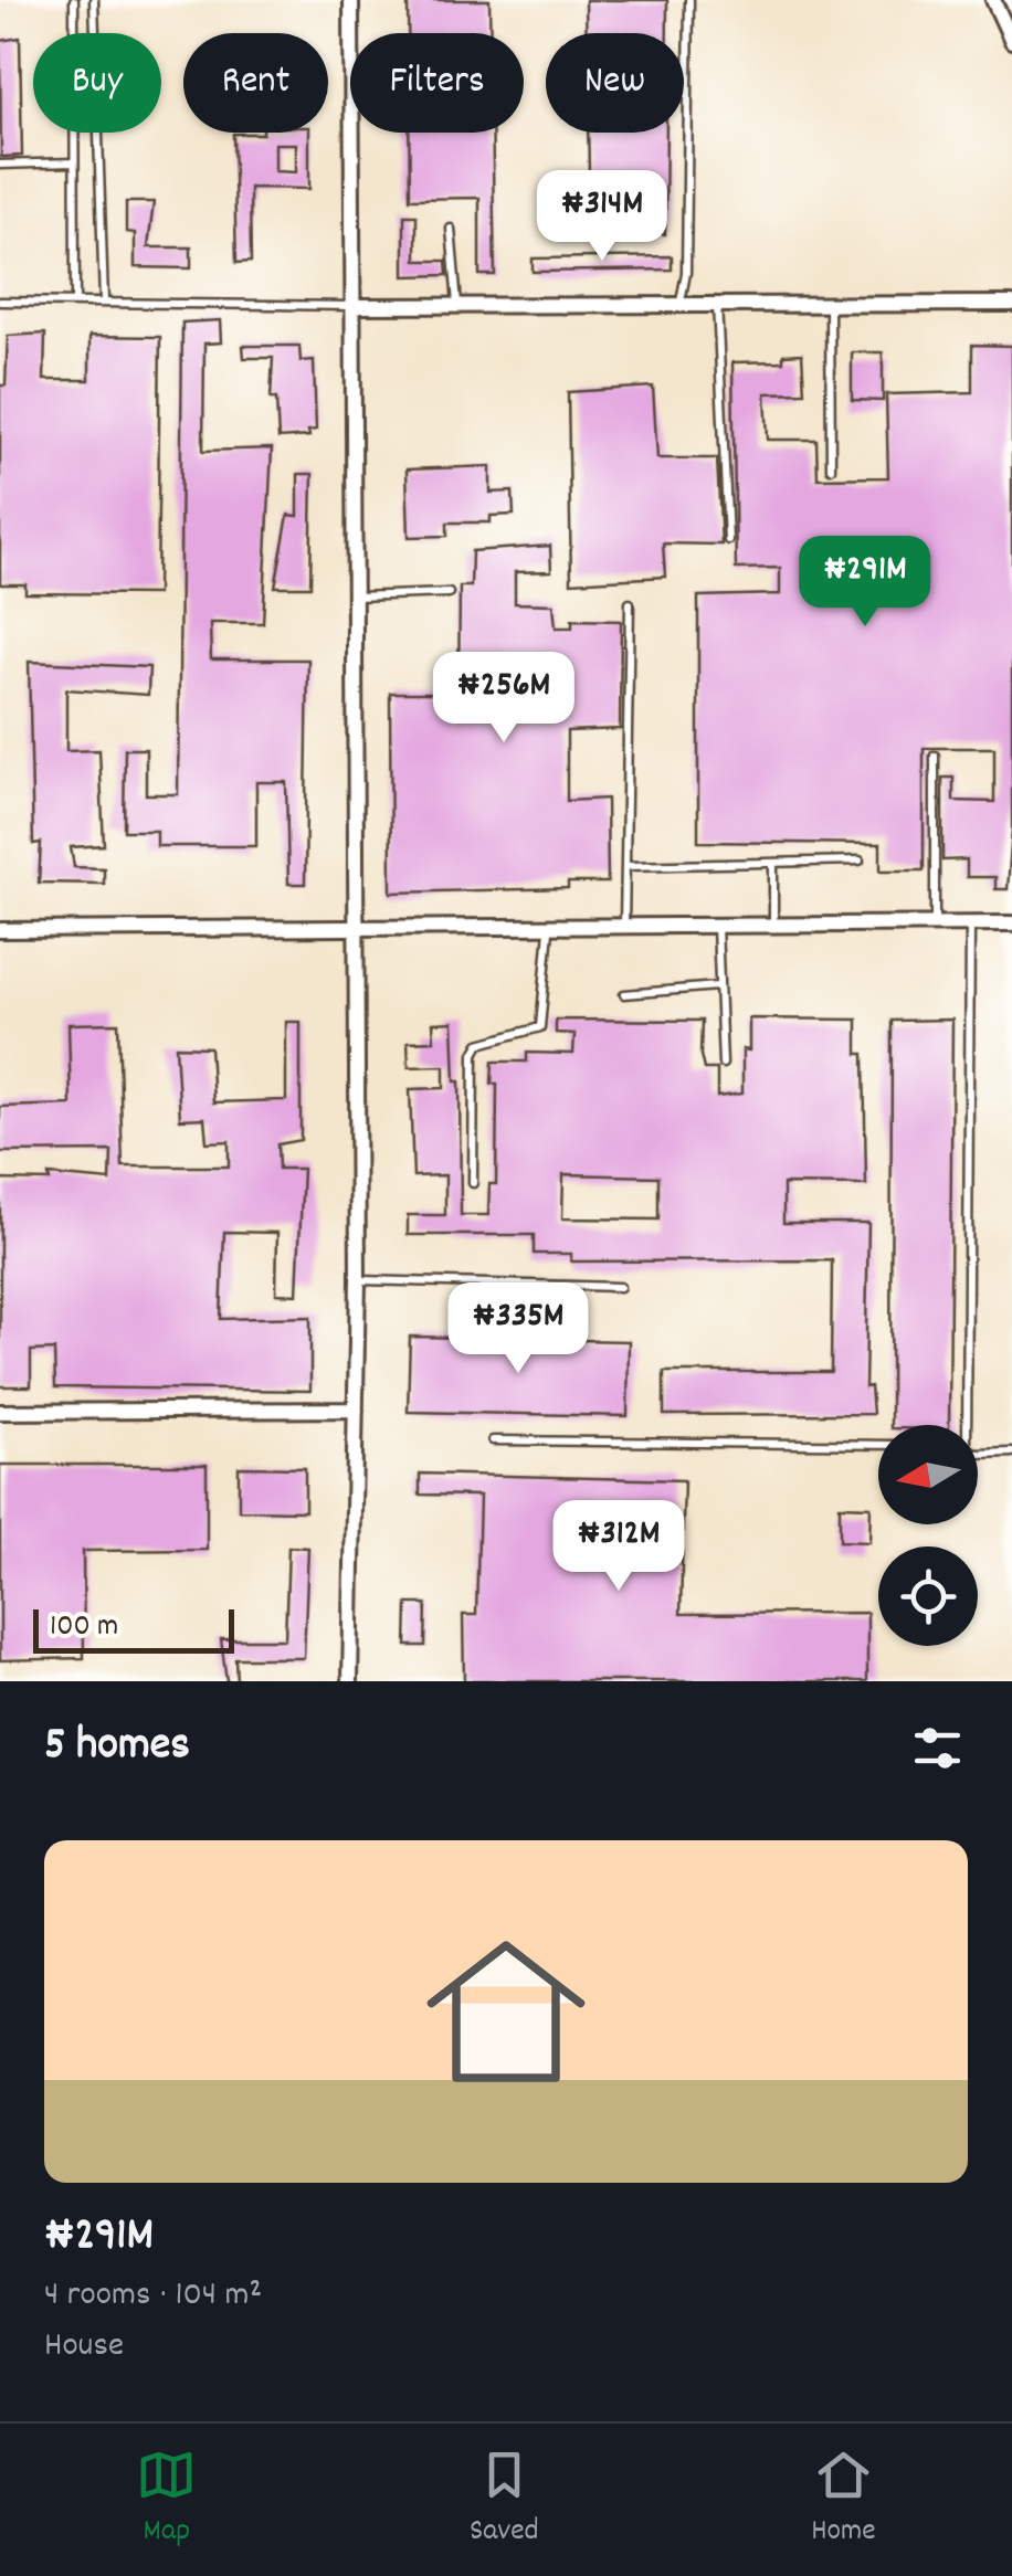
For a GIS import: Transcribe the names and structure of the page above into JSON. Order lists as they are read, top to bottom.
{
  "scale_bar": "100 m",
  "north": "left",
  "page": {
    "chip": [
      "Buy",
      "Rent",
      "Filters",
      "New"
    ],
    "price": [
      "₦314M",
      "₦291M",
      "₦256M",
      "₦335M",
      "₦312M"
    ],
    "scale": "100 m",
    "heading": "5 homes",
    "list": [
      {
        "name": "₦291M",
        "note": "4 rooms · 104 m² · House"
      }
    ],
    "tabs": ["Map", "Saved", "Home"]
  }
}
